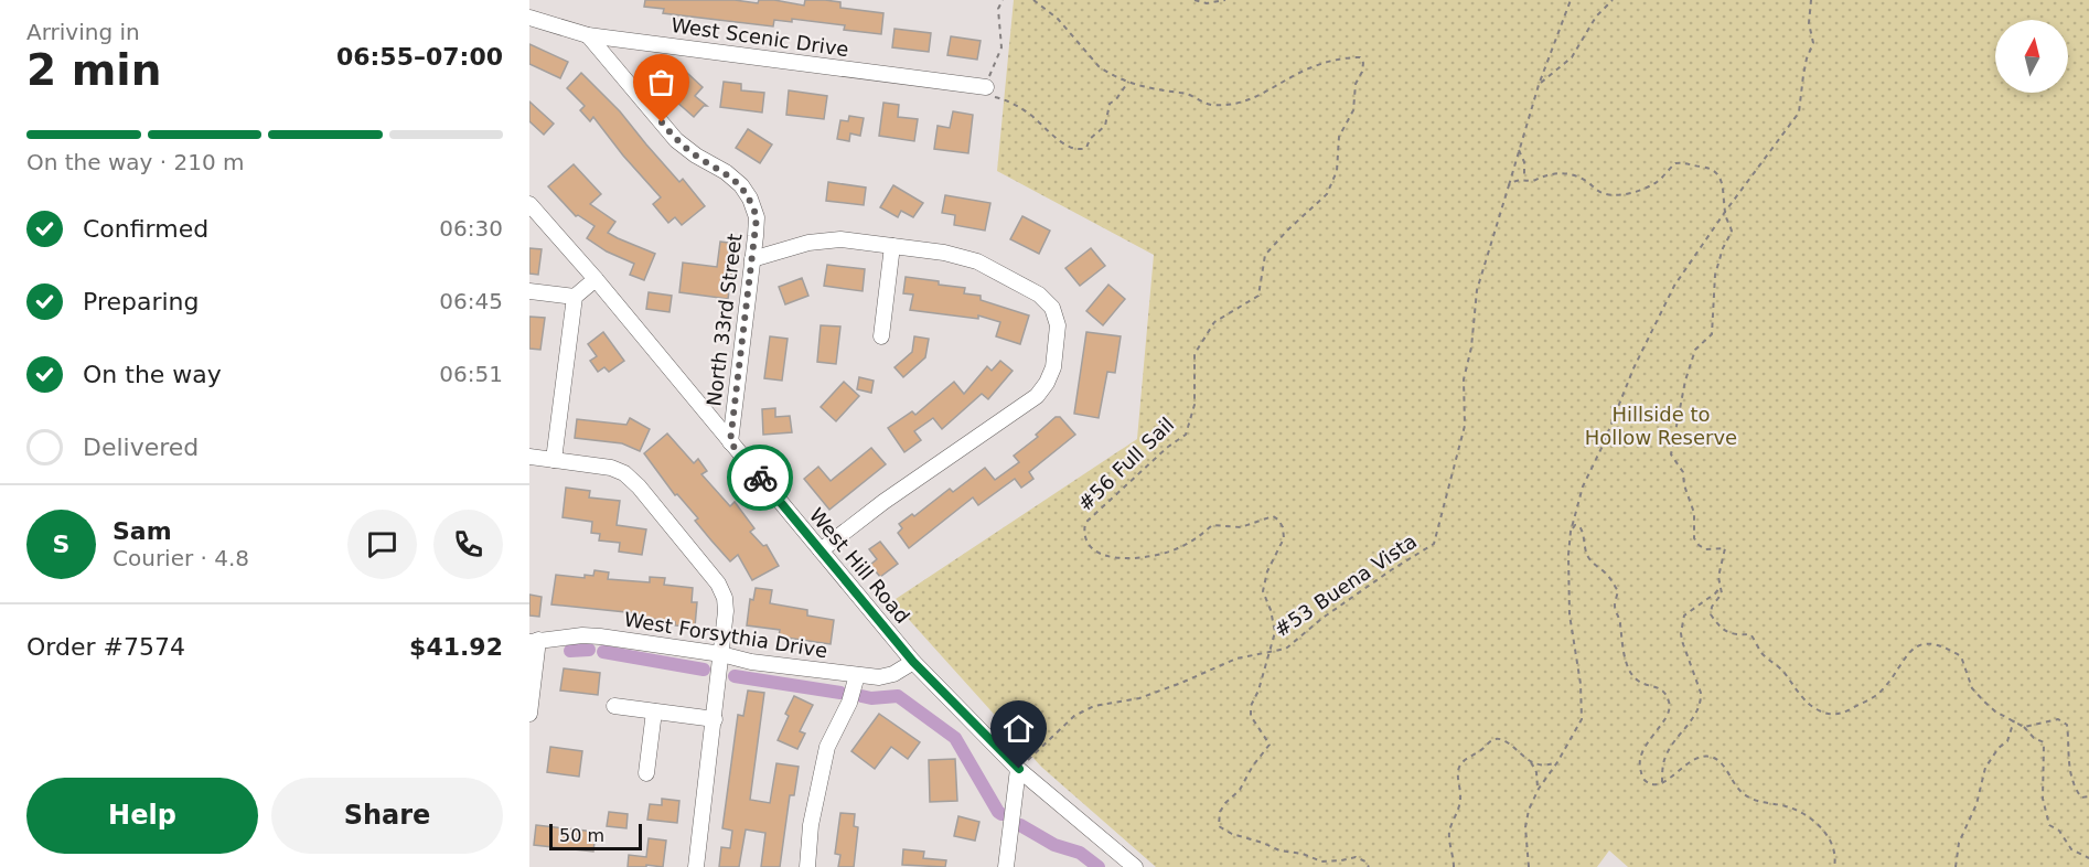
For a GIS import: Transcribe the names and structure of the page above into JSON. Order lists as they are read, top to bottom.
{
  "streets": {
    "street": [
      "West Scenic Drive",
      "North 33rd Street",
      "West Hill Road",
      "West Forsythia Drive"
    ],
    "path": ["#56 Full Sail", "#53 Buena Vista"]
  },
  "crossings": [
    ["West Scenic Drive", "North 33rd Street"],
    ["North 33rd Street", "West Hill Road"],
    ["#56 Full Sail", "#53 Buena Vista"],
    ["West Hill Road", "#53 Buena Vista"],
    ["West Hill Road", "West Forsythia Drive"]
  ],
  "parks": ["Hillside to Hollow Reserve"],
  "scale_bar": "50 m",
  "north": "top",
  "page": {
    "heading": ["2 min", "Arriving in", "06:55–07:00"],
    "panel": [
      "Sam",
      "Courier · 4.8",
      "Order #7574",
      "$41.92"
    ],
    "bar": "On the way · 210 m",
    "list": [
      ["Confirmed", "06:30"],
      ["Preparing", "06:45"],
      ["On the way", "06:51"],
      "Delivered"
    ],
    "round": "S",
    "buttons": ["Help", "Share"],
    "scale": "50 m"
  }
}
